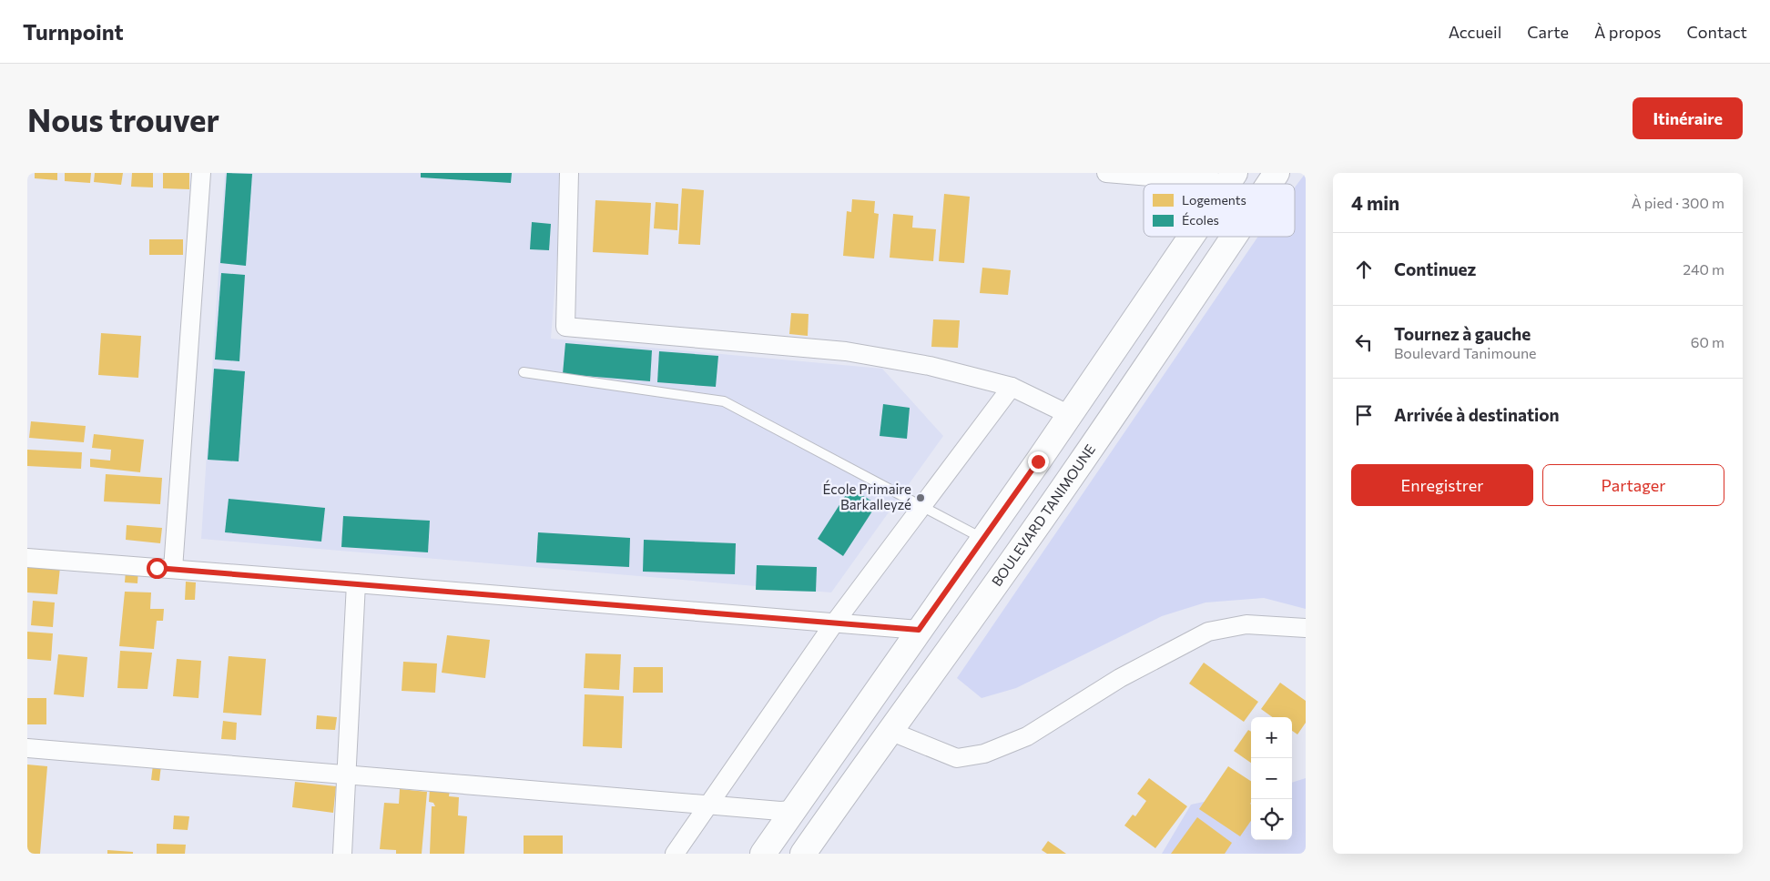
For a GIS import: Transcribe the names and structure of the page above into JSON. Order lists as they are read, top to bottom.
{
  "streets": {
    "main road": ["BOULEVARD TANIMOUNE"]
  },
  "places": ["École Primaire Barkalleyzé"],
  "legend": ["Logements", "Écoles"],
  "page": {
    "header": "Turnpoint",
    "nav": [
      "Accueil",
      "Carte",
      "À propos",
      "Contact"
    ],
    "buttons": [
      "Itinéraire",
      ["Enregistrer", "Partager"]
    ],
    "title": "Nous trouver",
    "heading": ["4 min", "À pied · 300 m"],
    "list": [
      ["Continuez", "240 m"],
      ["Tournez à gauche", "Boulevard Tanimoune", "60 m"],
      "Arrivée à destination"
    ],
    "map_buttons": ["+", "−"]
  }
}
